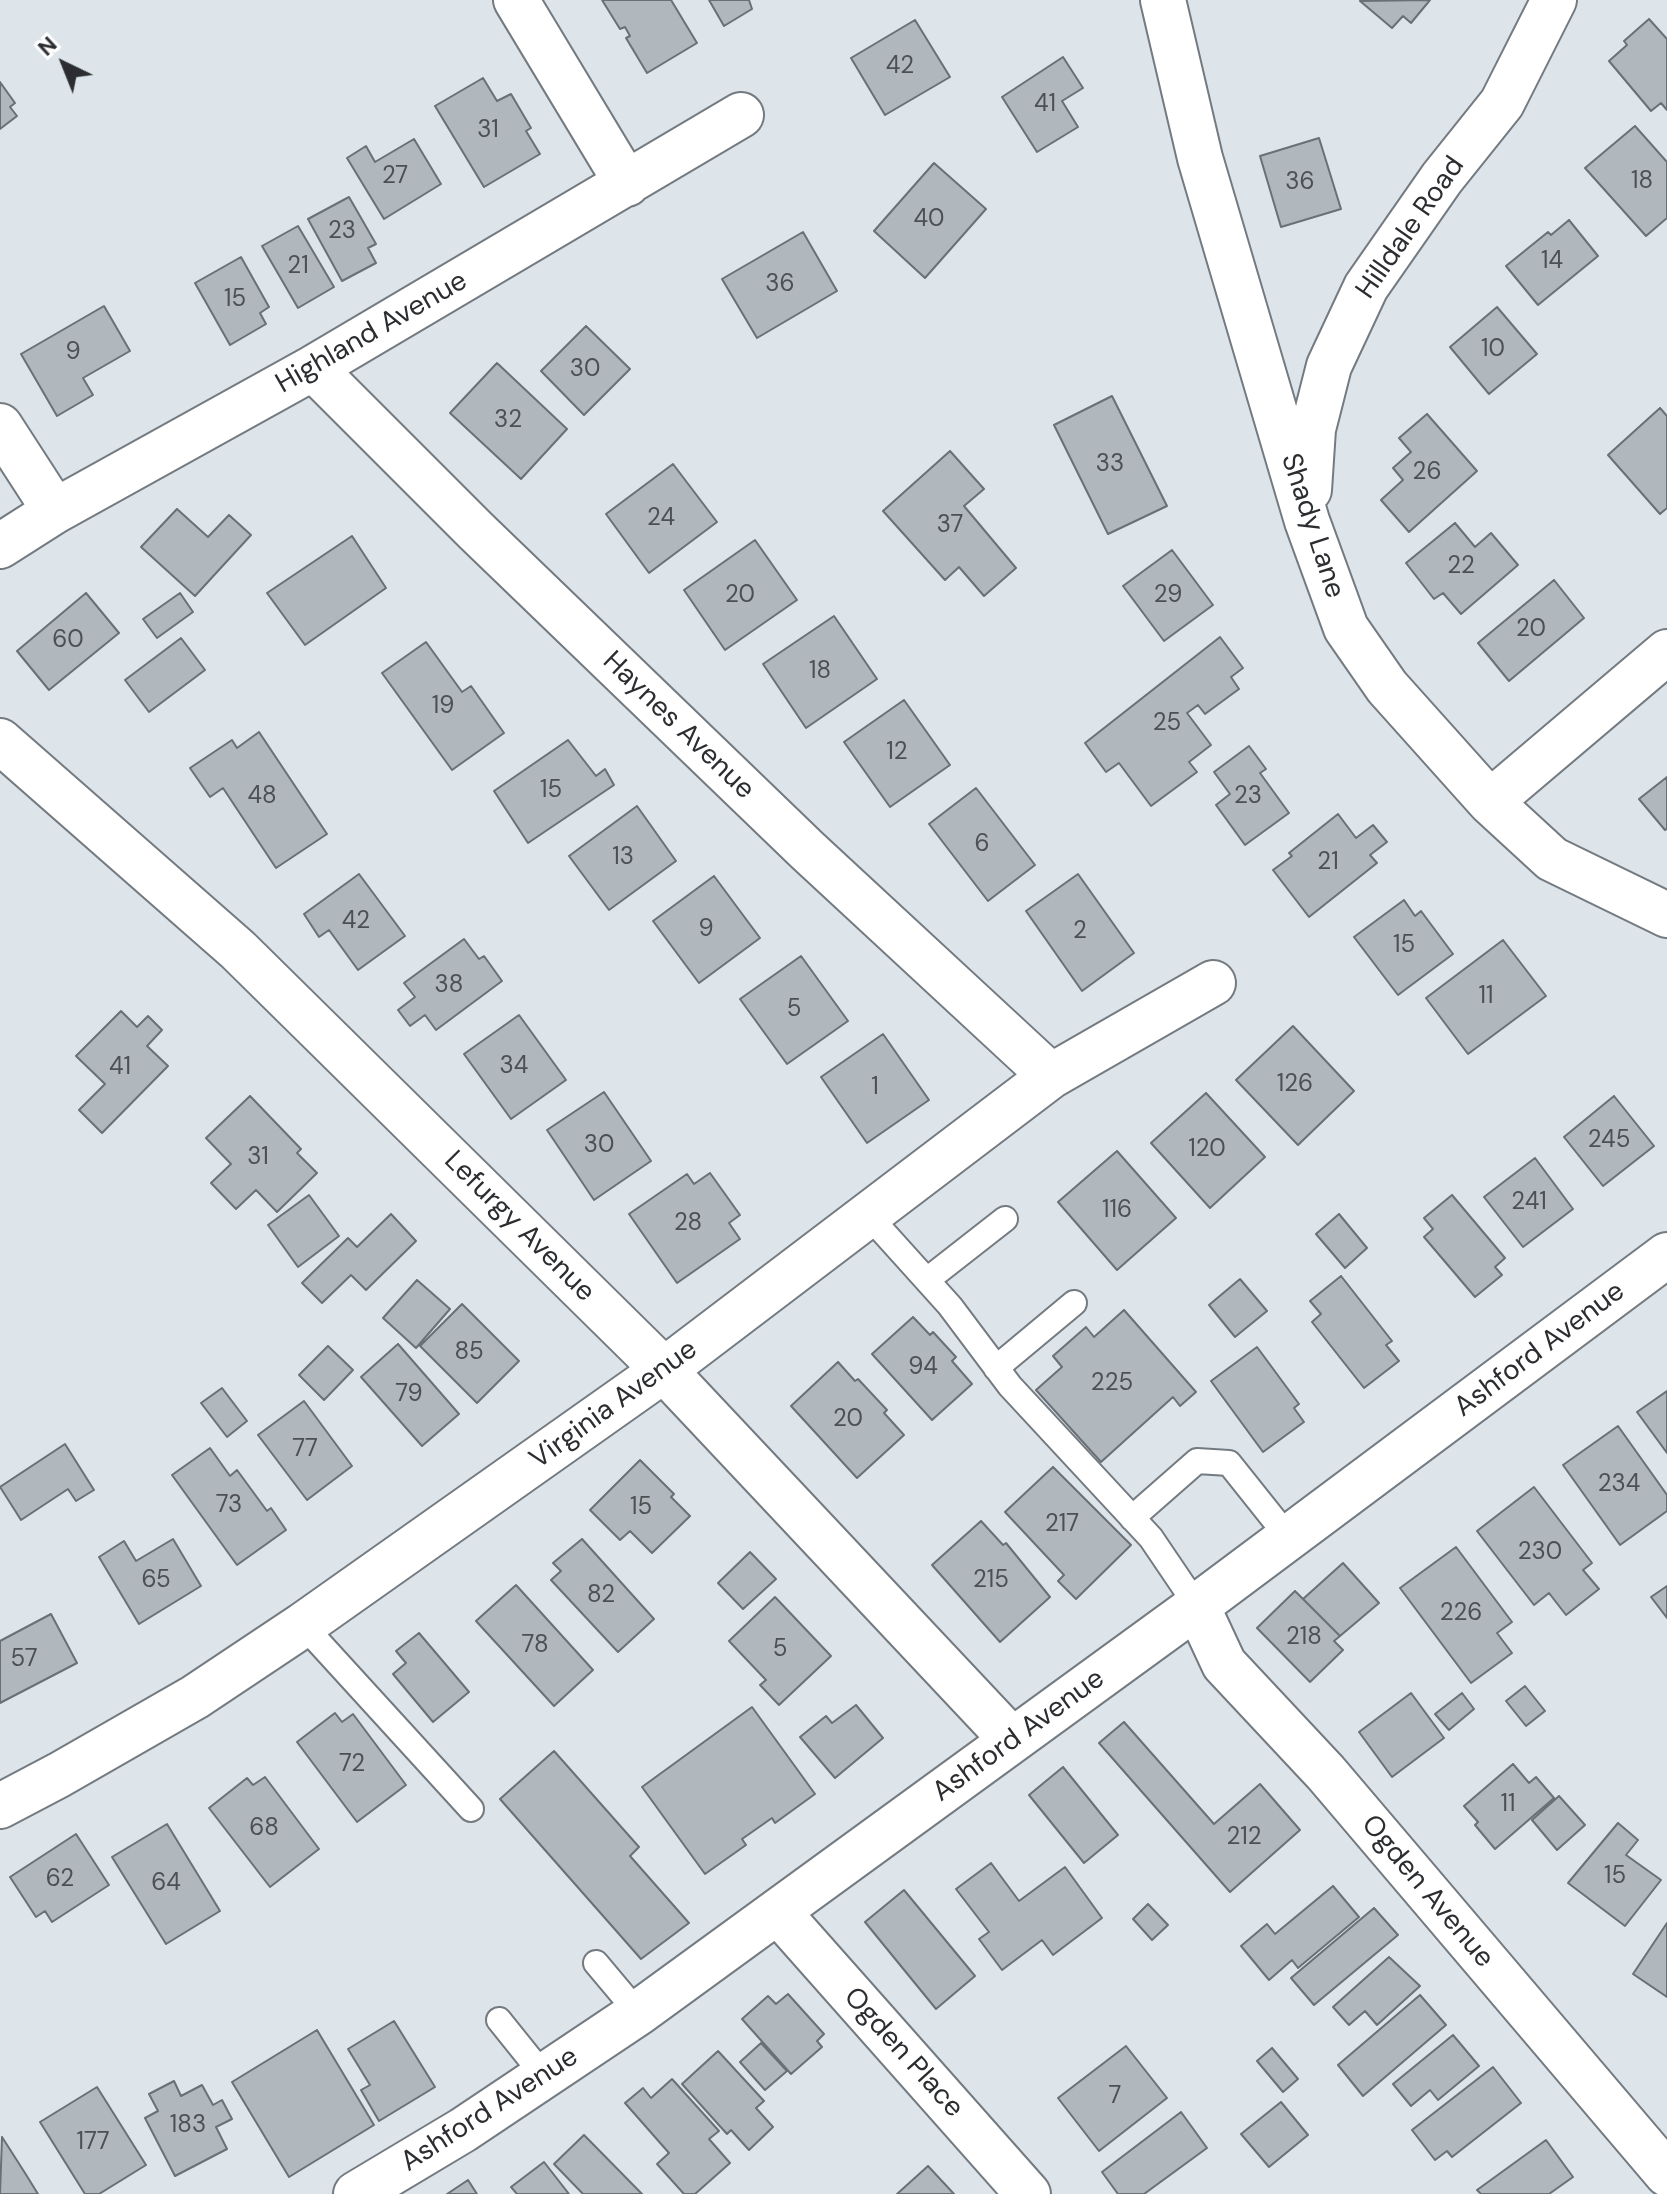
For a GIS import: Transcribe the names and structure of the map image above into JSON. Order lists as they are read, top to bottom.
{
  "streets": {
    "street": [
      "Hilldale Road",
      "Highland Avenue",
      "Shady Lane",
      "Haynes Avenue",
      "Lefurgy Avenue",
      "Ashford Avenue",
      "Virginia Avenue",
      "Ogden Avenue",
      "Ogden Place"
    ]
  },
  "crossings": [
    ["Hilldale Road", "Shady Lane"],
    ["Highland Avenue", "Haynes Avenue"],
    ["Haynes Avenue", "Virginia Avenue"],
    ["Lefurgy Avenue", "Ashford Avenue"],
    ["Lefurgy Avenue", "Virginia Avenue"],
    ["Ashford Avenue", "Ogden Avenue"],
    ["Ashford Avenue", "Ogden Place"]
  ],
  "house_numbers": [
    "42",
    "41",
    "31",
    "27",
    "18",
    "36",
    "40",
    "23",
    "14",
    "21",
    "36",
    "15",
    "10",
    "9",
    "30",
    "32",
    "33",
    "26",
    "24",
    "37",
    "22",
    "20",
    "29",
    "20",
    "60",
    "18",
    "19",
    "25",
    "12",
    "15",
    "48",
    "23",
    "6",
    "13",
    "21",
    "42",
    "9",
    "2",
    "15",
    "38",
    "11",
    "5",
    "34",
    "41",
    "126",
    "1",
    "245",
    "30",
    "120",
    "31",
    "241",
    "116",
    "28",
    "85",
    "94",
    "225",
    "79",
    "20",
    "77",
    "234",
    "73",
    "15",
    "217",
    "230",
    "65",
    "215",
    "82",
    "226",
    "218",
    "78",
    "5",
    "57",
    "72",
    "11",
    "68",
    "212",
    "15",
    "62",
    "64",
    "7",
    "183",
    "177"
  ],
  "north": "top left"
}
